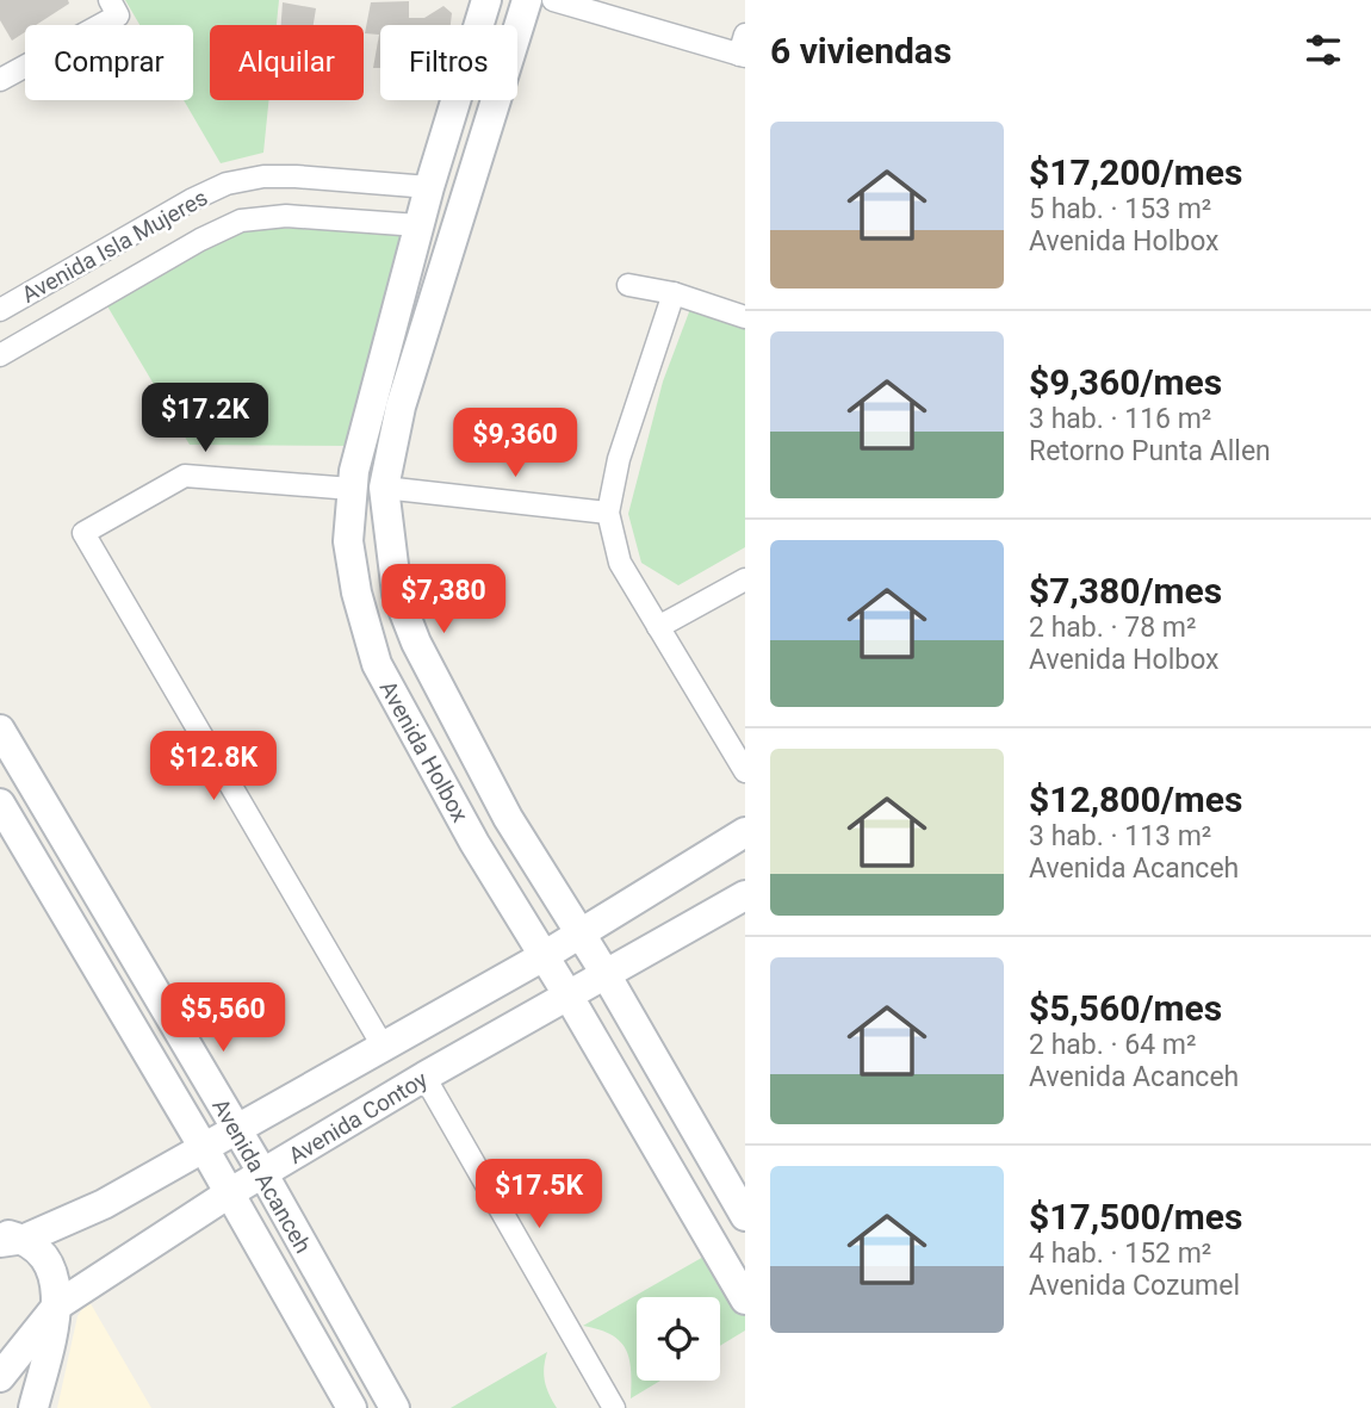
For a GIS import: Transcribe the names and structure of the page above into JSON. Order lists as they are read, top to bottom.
{
  "streets": {
    "street": [
      "Avenida Isla Mujeres",
      "Avenida Holbox",
      "Avenida Contoy",
      "Avenida Acanceh"
    ]
  },
  "crossings": [
    ["Avenida Isla Mujeres", "Avenida Holbox"],
    ["Avenida Holbox", "Avenida Contoy"],
    ["Avenida Contoy", "Avenida Acanceh"]
  ],
  "page": {
    "heading": "6 viviendas",
    "chip": ["Comprar", "Alquilar", "Filtros"],
    "list": [
      {
        "name": "$17,200/mes",
        "note": "5 hab. · 153 m² · Avenida Holbox"
      },
      {
        "name": "$9,360/mes",
        "note": "3 hab. · 116 m² · Retorno Punta Allen"
      },
      {
        "name": "$7,380/mes",
        "note": "2 hab. · 78 m² · Avenida Holbox"
      },
      {
        "name": "$12,800/mes",
        "note": "3 hab. · 113 m² · Avenida Acanceh"
      },
      {
        "name": "$5,560/mes",
        "note": "2 hab. · 64 m² · Avenida Acanceh"
      },
      {
        "name": "$17,500/mes",
        "note": "4 hab. · 152 m² · Avenida Cozumel"
      }
    ],
    "price": [
      "$17.2K",
      "$9,360",
      "$7,380",
      "$12.8K",
      "$5,560",
      "$17.5K"
    ]
  }
}
